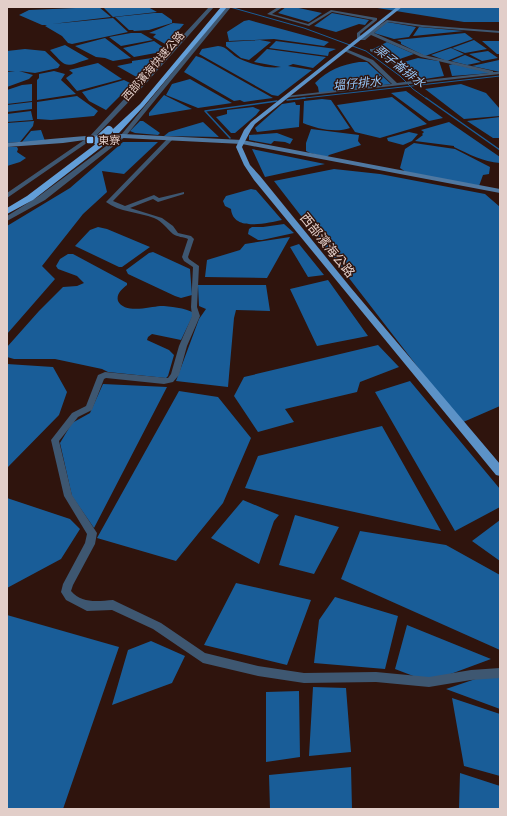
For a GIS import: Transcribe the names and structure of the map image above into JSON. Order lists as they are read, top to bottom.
{
  "streets": {
    "highway": ["西部濱海快速公路"],
    "main road": ["西部濱海公路"]
  },
  "water": ["栗子崙排水", "塭仔排水"],
  "places": {
    "transit": ["東寮"]
  }
}
